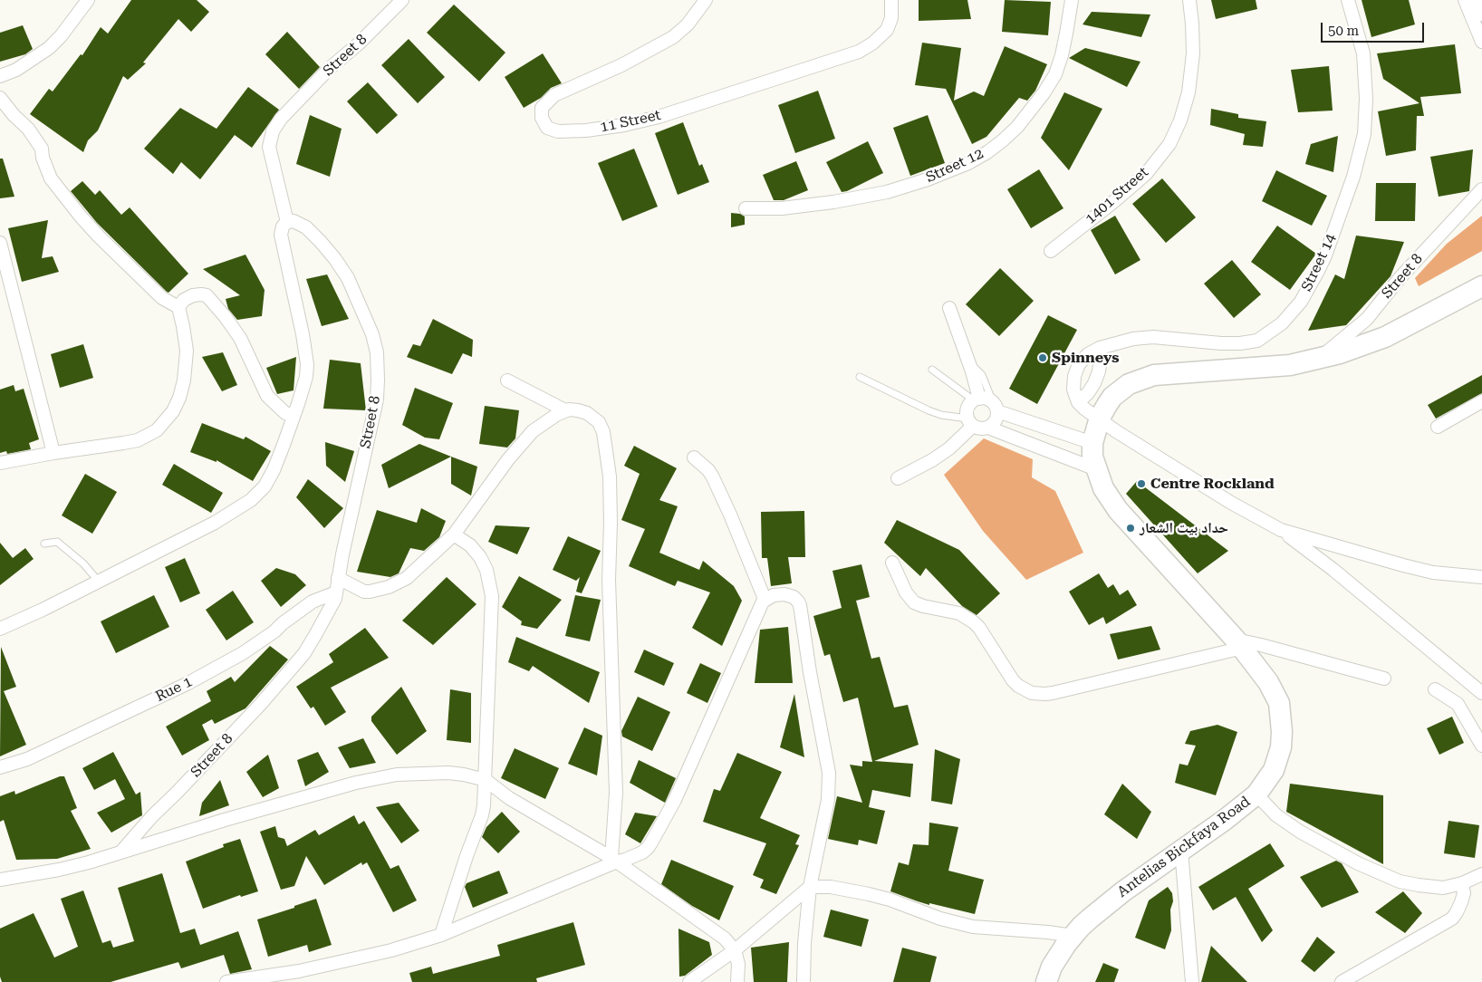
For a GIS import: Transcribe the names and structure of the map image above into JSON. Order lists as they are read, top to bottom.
{
  "streets": {
    "highway": ["Antelias Bickfaya Road"],
    "street": [
      "Street 8",
      "11 Street",
      "Street 12",
      "1401 Street",
      "Street 14",
      "Rue 1"
    ]
  },
  "crossings": [
    ["Street 8", "Rue 1"],
    ["Street 8", "Antelias Bickfaya Road"]
  ],
  "places": ["Spinneys", "Centre Rockland", "حداد بيت الشعار"],
  "scale_bar": "50 m"
}
